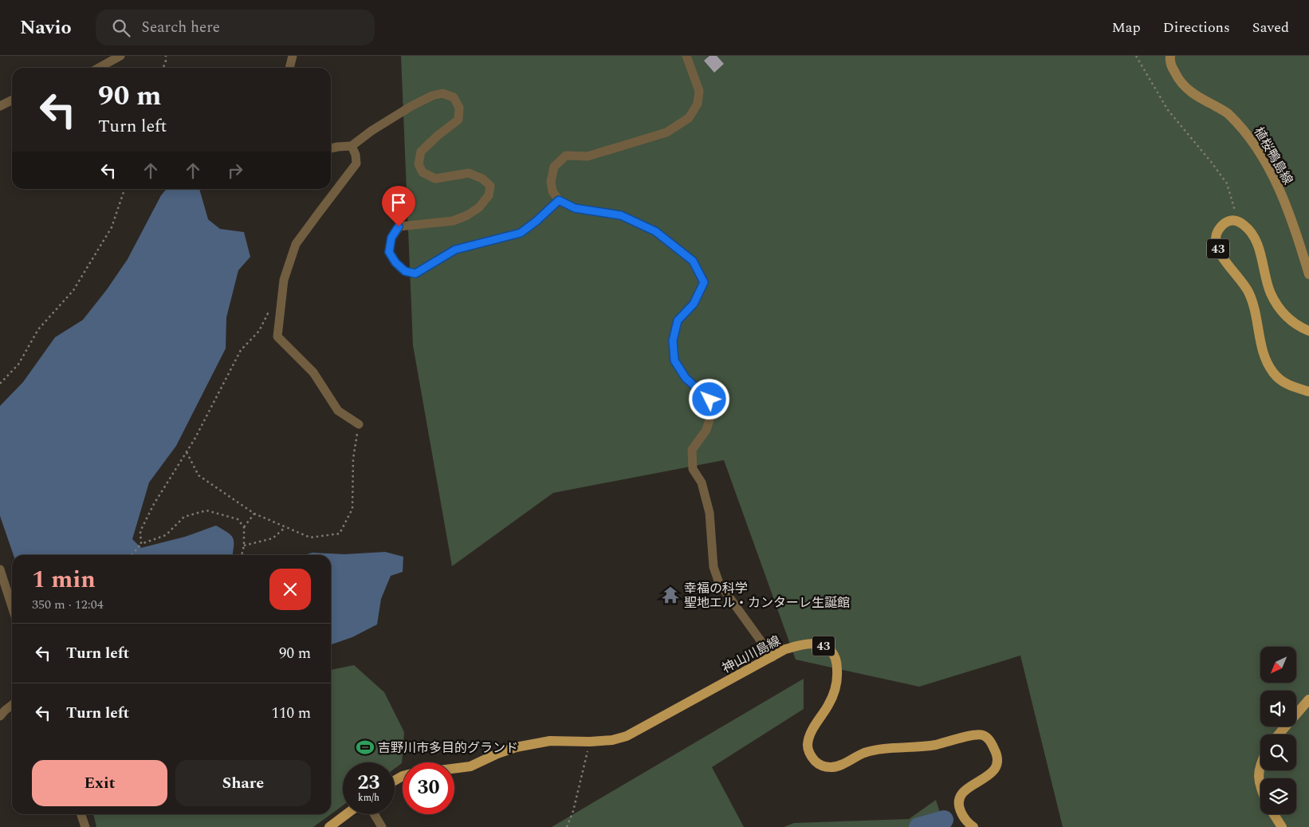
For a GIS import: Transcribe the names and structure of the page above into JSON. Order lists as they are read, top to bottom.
{
  "streets": {
    "main road": ["植桜鴨島線", "43", "神山川島線"]
  },
  "places": {
    "temple": ["幸福の科学 聖地エル・カンターレ生誕館"],
    "sports": ["吉野川市多目的グランド"]
  },
  "north": "bottom left",
  "page": {
    "header": "Navio",
    "search": "Search here",
    "nav": ["Map", "Directions", "Saved"],
    "turn": ["90 m", "Turn left"],
    "heading": ["1 min", "350 m · 12:04"],
    "list": [
      {
        "name": "Turn left",
        "value": "90 m"
      },
      {
        "name": "Turn left",
        "value": "110 m"
      }
    ],
    "buttons": ["Exit", "Share"],
    "speed": "23 km/h",
    "limit": "30"
  }
}
